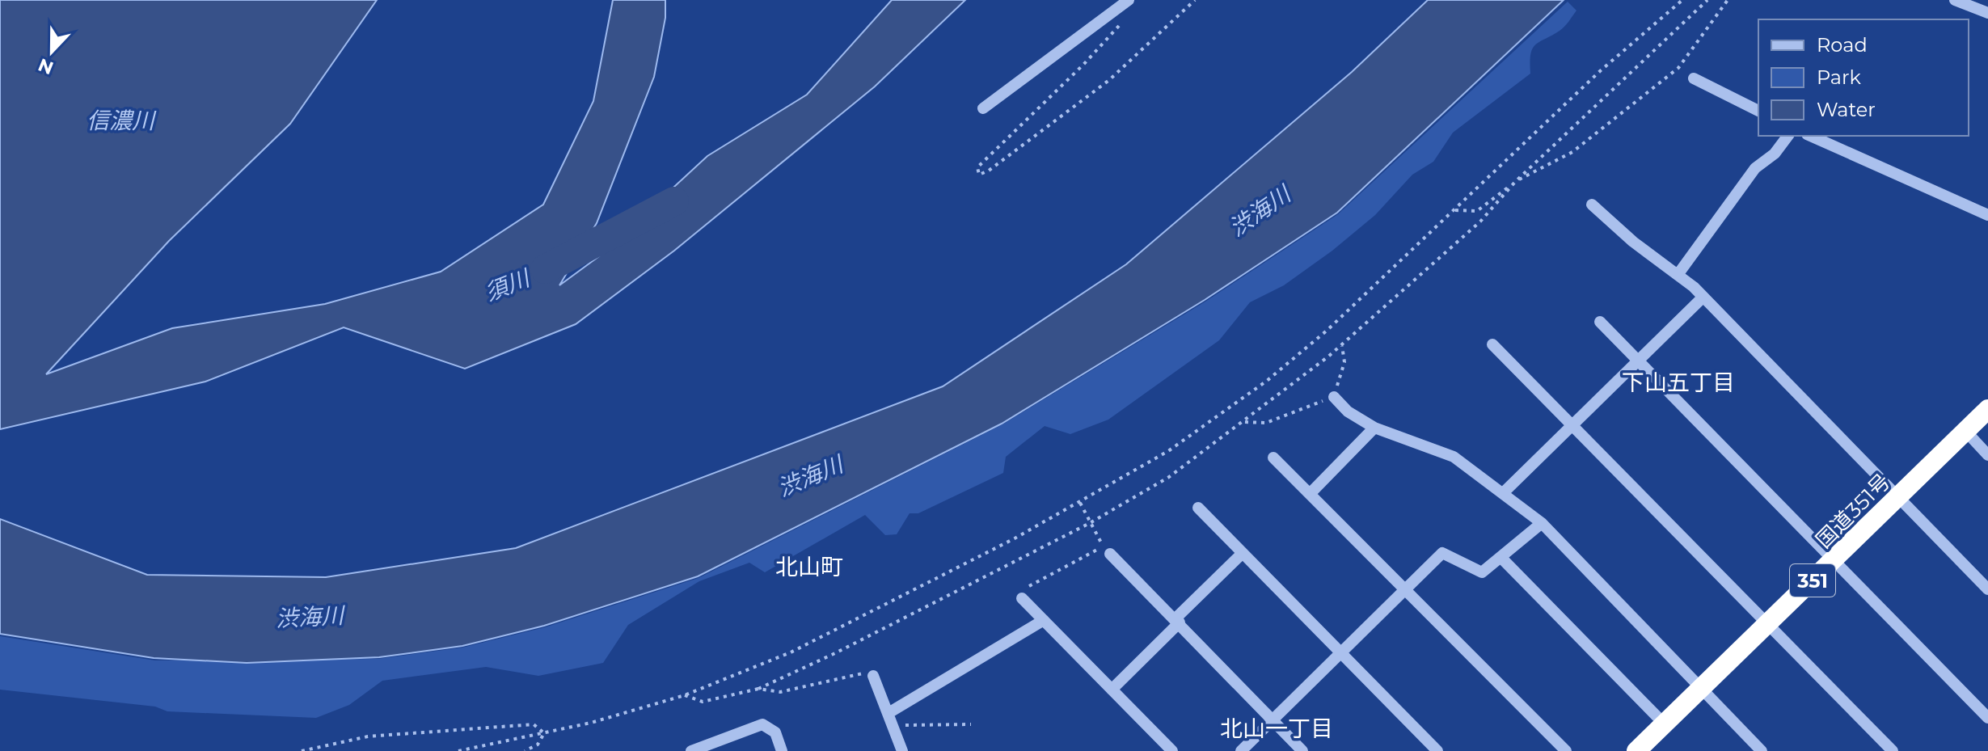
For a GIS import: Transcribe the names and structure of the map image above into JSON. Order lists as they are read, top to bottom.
{
  "streets": {
    "highway": ["国道351号", "351"]
  },
  "districts": ["下山五丁目", "北山町", "北山一丁目"],
  "water": ["信濃川", "渋海川", "須川"],
  "legend": ["Road", "Park", "Water"],
  "north": "bottom"
}
